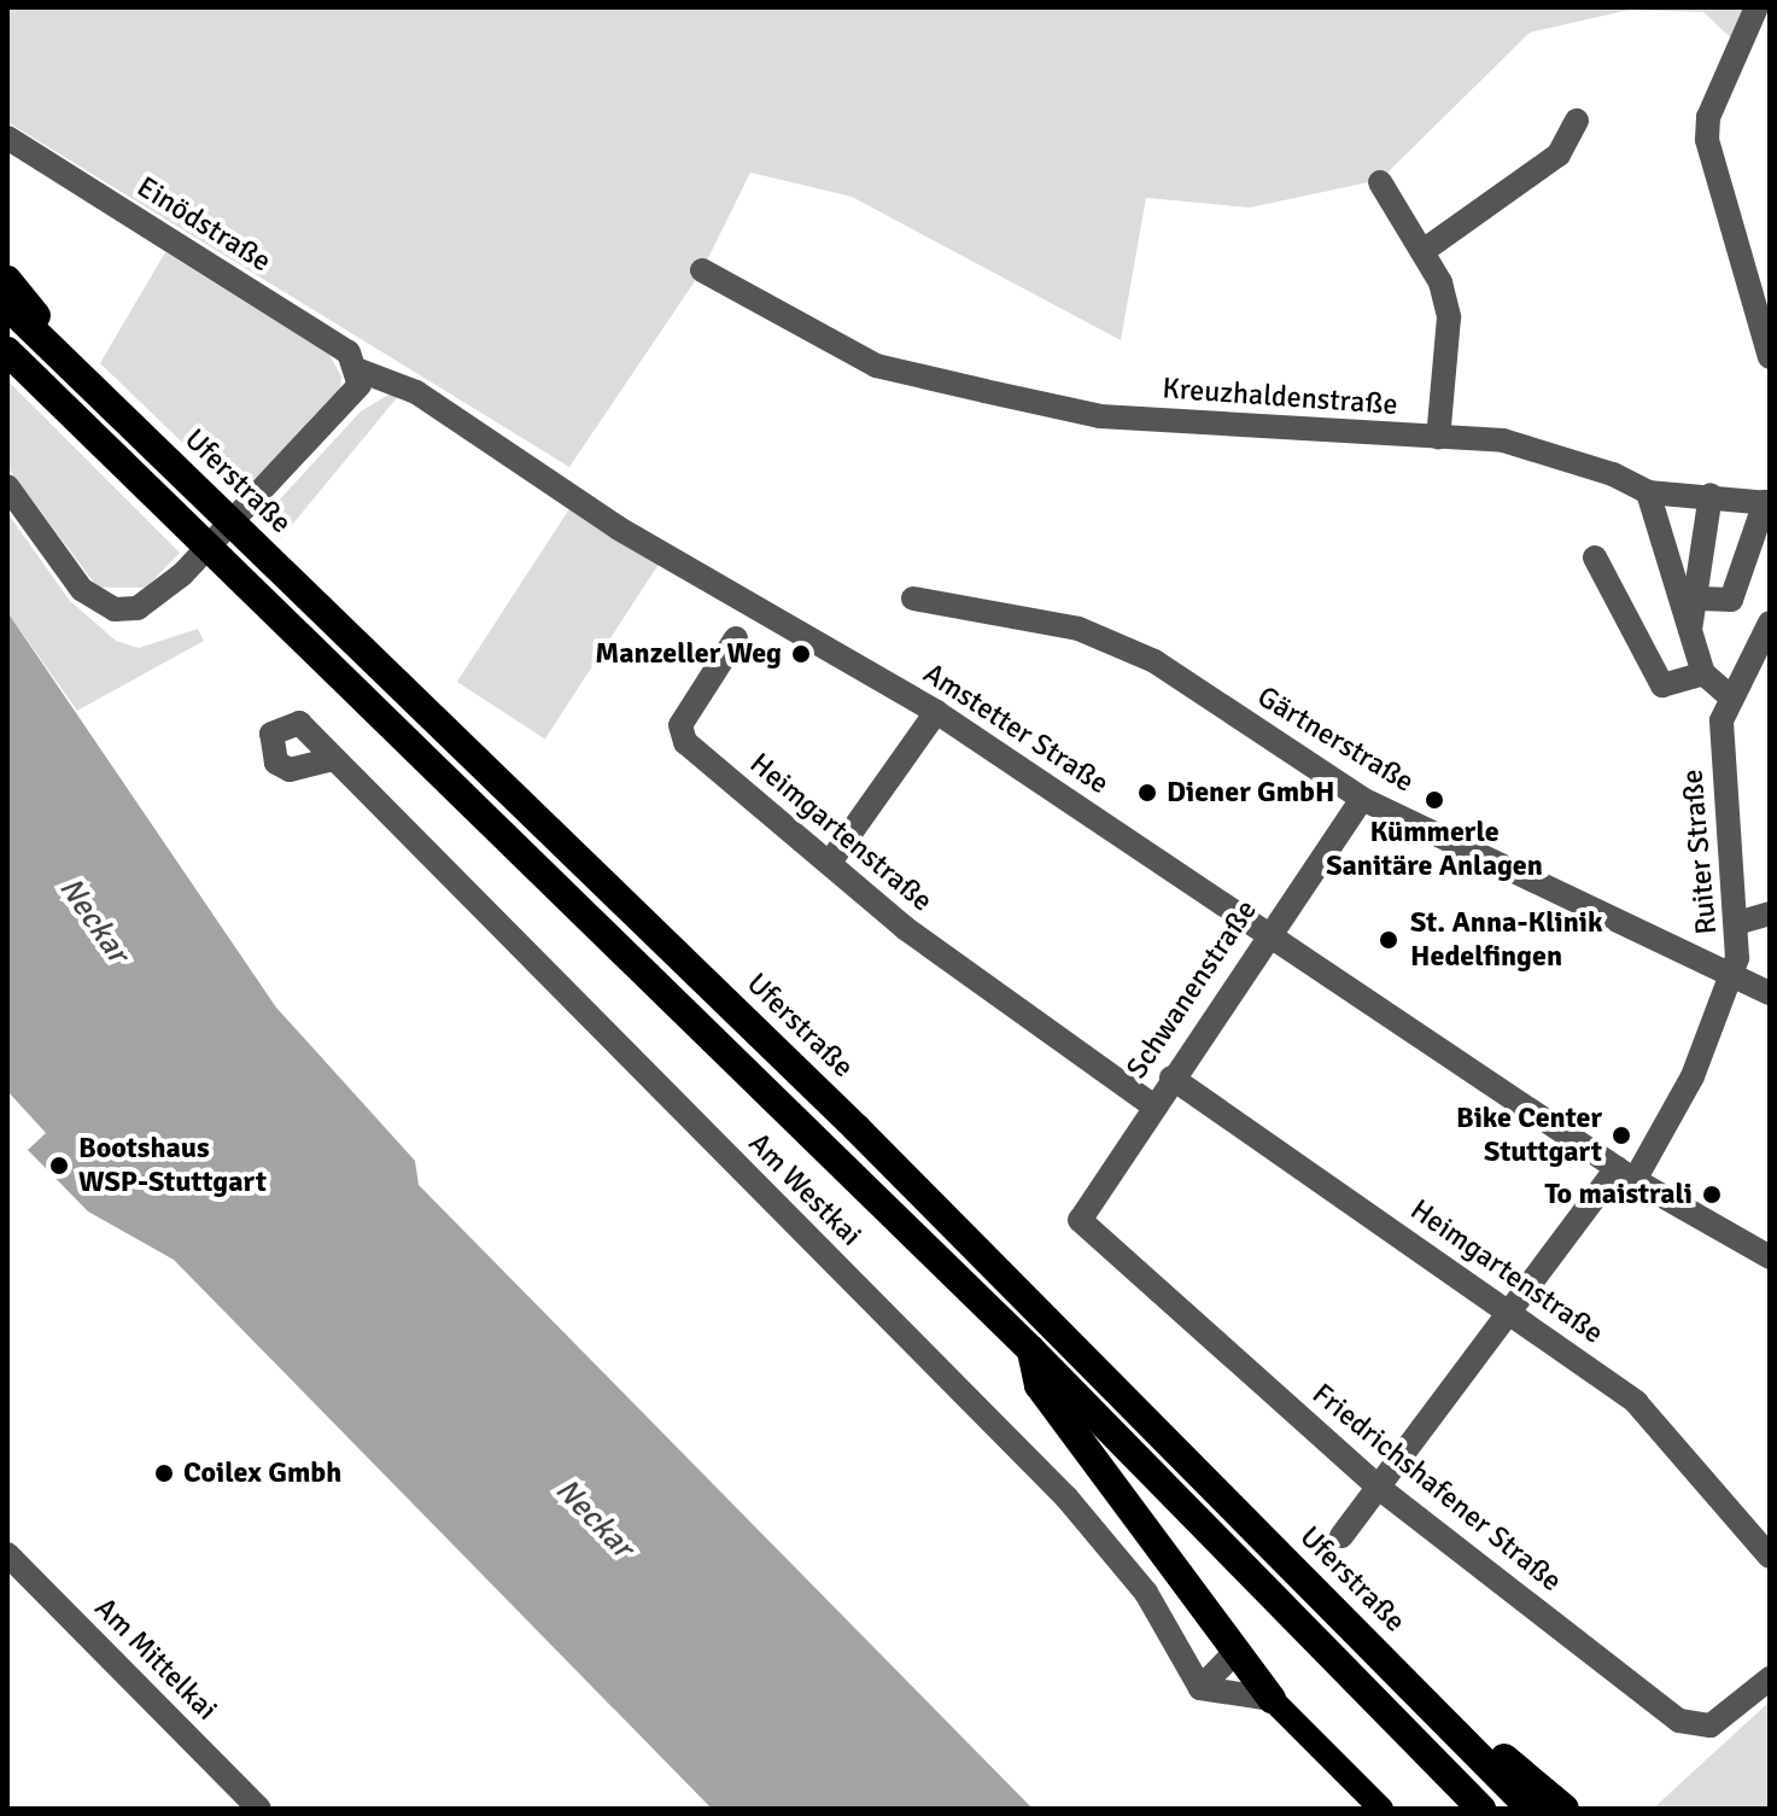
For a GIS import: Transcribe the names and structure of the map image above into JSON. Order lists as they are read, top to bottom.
{
  "streets": {
    "highway": ["Uferstraße"],
    "street": [
      "Einödstraße",
      "Kreuzhaldenstraße",
      "Amstetter Straße",
      "Gärtnerstraße",
      "Heimgartenstraße",
      "Ruiter Straße",
      "Schwanenstraße",
      "Am Westkai",
      "Friedrichshafener Straße",
      "Am Mittelkai"
    ]
  },
  "crossings": [
    ["Einödstraße", "Amstetter Straße"],
    ["Amstetter Straße", "Ruiter Straße"],
    ["Amstetter Straße", "Schwanenstraße"],
    ["Gärtnerstraße", "Ruiter Straße"],
    ["Gärtnerstraße", "Schwanenstraße"],
    ["Heimgartenstraße", "Ruiter Straße"],
    ["Heimgartenstraße", "Schwanenstraße"],
    ["Ruiter Straße", "Friedrichshafener Straße"],
    ["Schwanenstraße", "Friedrichshafener Straße"]
  ],
  "water": ["Neckar"],
  "places": [
    "Manzeller Weg",
    "Diener GmbH",
    "Kümmerle Sanitäre Anlagen",
    "St. Anna-Klinik Hedelfingen",
    "Bike Center Stuttgart",
    "Bootshaus WSP-Stuttgart",
    "To maistrali",
    "Coilex Gmbh"
  ]
}
